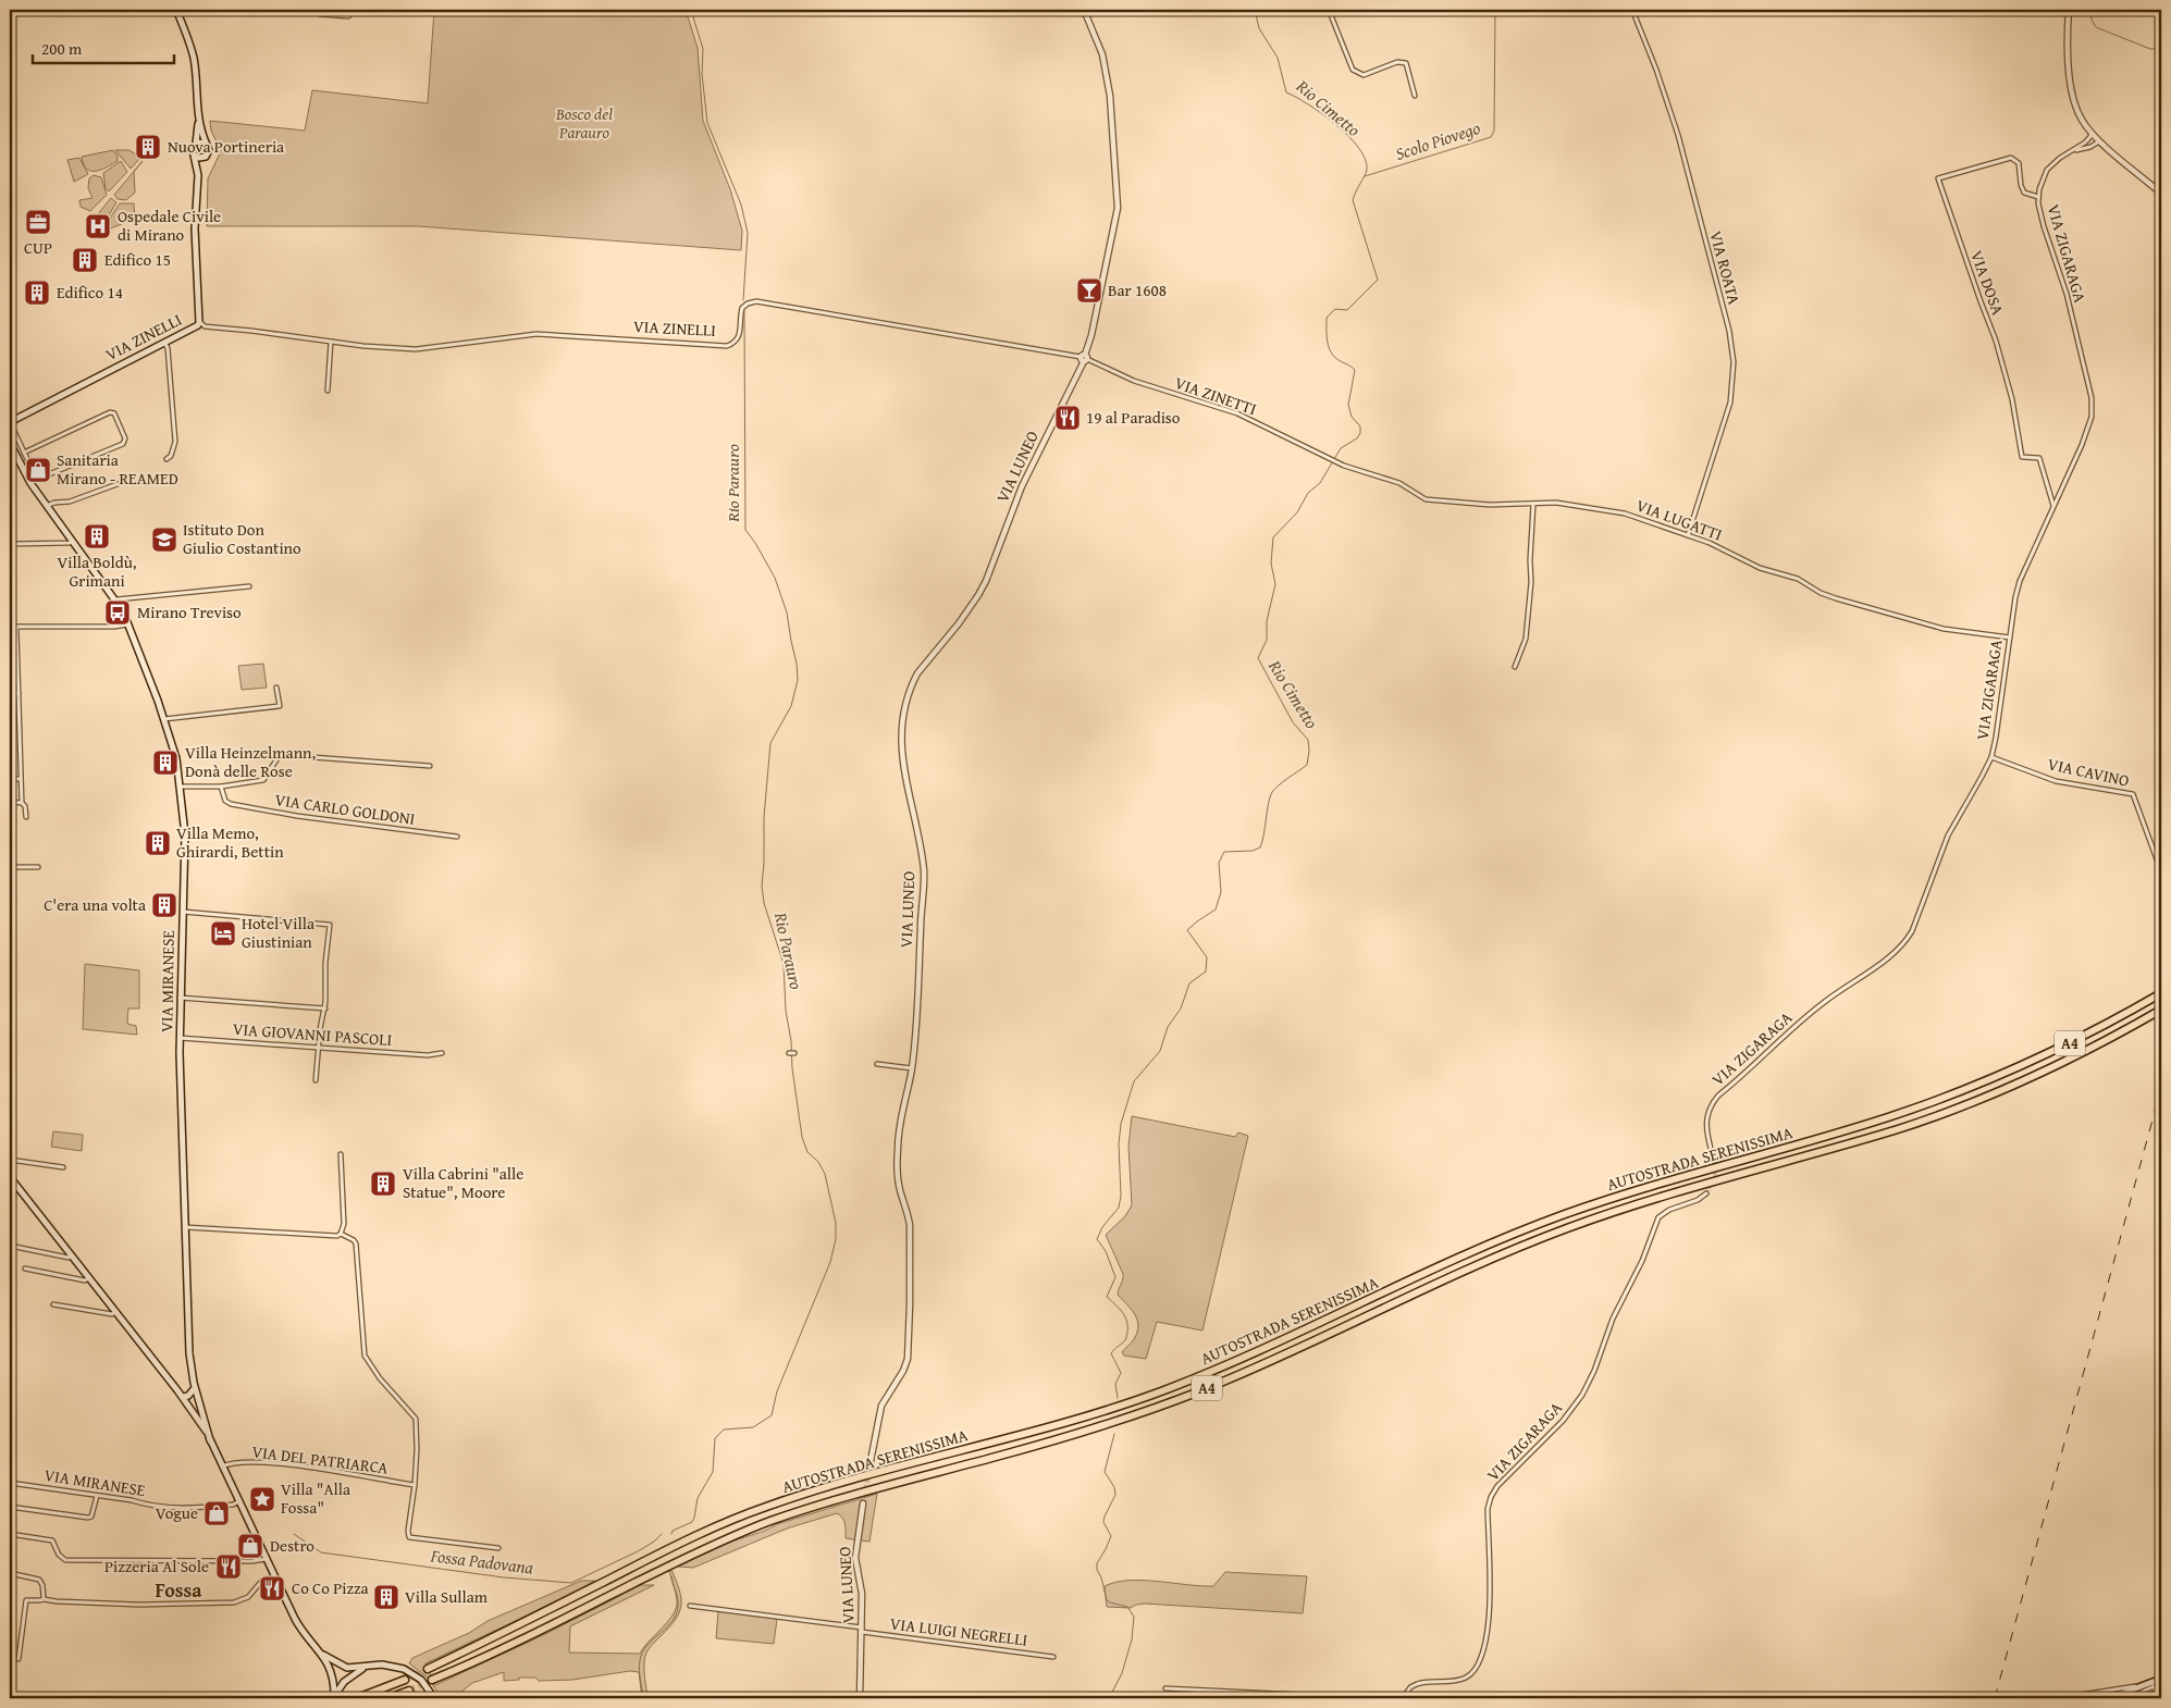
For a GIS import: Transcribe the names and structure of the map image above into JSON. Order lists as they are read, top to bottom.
{
  "streets": {
    "highway": ["A4", "AUTOSTRADA SERENISSIMA"],
    "main road": ["VIA ZINELLI", "VIA MIRANESE"],
    "street": [
      "VIA ZIGARAGA",
      "VIA ROATA",
      "VIA DOSA",
      "VIA ZINETTI",
      "VIA LUNEO",
      "VIA LUGATTI",
      "VIA CAVINO",
      "VIA CARLO GOLDONI",
      "VIA GIOVANNI PASCOLI",
      "VIA DEL PATRIARCA",
      "VIA LUIGI NEGRELLI"
    ]
  },
  "crossings": [
    ["VIA ZIGARAGA", "VIA DOSA"],
    ["VIA ZIGARAGA", "VIA LUGATTI"],
    ["VIA ZIGARAGA", "VIA CAVINO"],
    ["VIA ROATA", "VIA LUGATTI"],
    ["VIA ZINELLI", "VIA ZINETTI"],
    ["VIA ZINELLI", "VIA LUNEO"],
    ["VIA ZINETTI", "VIA LUNEO"],
    ["VIA ZINETTI", "VIA LUGATTI"],
    ["VIA LUNEO", "VIA LUIGI NEGRELLI"],
    ["VIA CARLO GOLDONI", "VIA MIRANESE"],
    ["VIA MIRANESE", "VIA GIOVANNI PASCOLI"],
    ["VIA MIRANESE", "VIA DEL PATRIARCA"]
  ],
  "districts": ["Fossa"],
  "water": [
    "Rio Cimetto",
    "Scolo Piovego",
    "Rio Parauro",
    "Fossa Padovana"
  ],
  "parks": ["Bosco del Parauro"],
  "places": {
    "building": [
      "Nuova Portineria",
      "Edifico 15",
      "Edifico 14",
      "Villa Boldù, Grimani",
      "Villa Heinzelmann, Donà delle Rose",
      "Villa Memo, Ghirardi, Bettin",
      "C'era una volta",
      "Villa Cabrini \"alle Statue\", Moore",
      "Villa Sullam"
    ],
    "office": ["CUP"],
    "hospital": ["Ospedale Civile di Mirano"],
    "bar": ["Bar 1608"],
    "restaurant": ["19 al Paradiso", "Pizzeria Al Sole", "Co Co Pizza"],
    "shop": ["Sanitaria Mirano - REAMED", "Vogue", "Destro"],
    "school or university": ["Istituto Don Giulio Costantino"],
    "bus stop": ["Mirano Treviso"],
    "hotel": ["Hotel Villa Giustinian"],
    "place": ["Villa \"Alla Fossa\""]
  },
  "scale_bar": "200 m"
}
